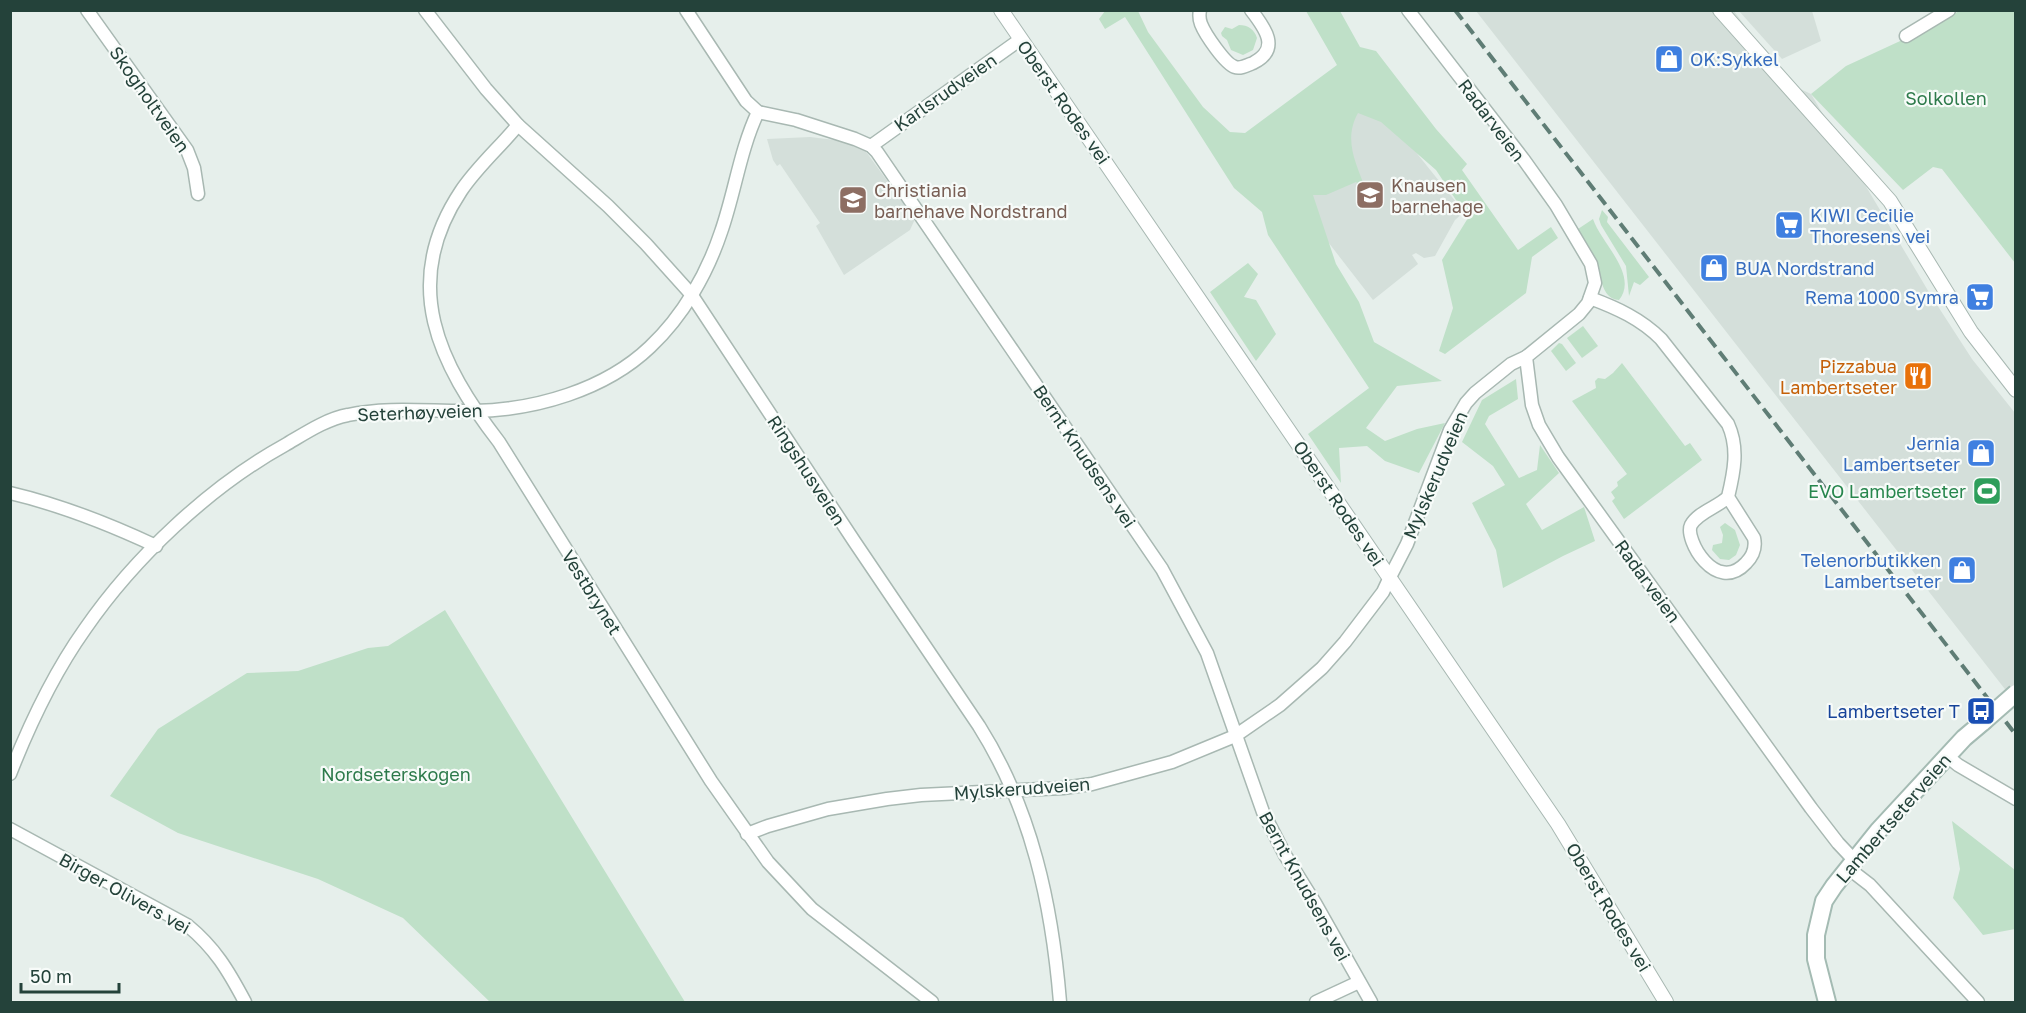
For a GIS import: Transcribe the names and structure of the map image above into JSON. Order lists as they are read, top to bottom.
{
  "streets": {
    "main road": ["Lambertseterveien"],
    "street": [
      "Karlsrudveien",
      "Skogholtveien",
      "Oberst Rodes vei",
      "Radarveien",
      "Seterhøyveien",
      "Bernt Knudsens vei",
      "Ringshusveien",
      "Mylskerudveien",
      "Vestbrynet",
      "Birger Olivers vei"
    ]
  },
  "crossings": [
    ["Karlsrudveien", "Oberst Rodes vei"],
    ["Karlsrudveien", "Bernt Knudsens vei"],
    ["Oberst Rodes vei", "Mylskerudveien"],
    ["Radarveien", "Mylskerudveien"],
    ["Radarveien", "Lambertseterveien"],
    ["Seterhøyveien", "Ringshusveien"],
    ["Seterhøyveien", "Vestbrynet"],
    ["Bernt Knudsens vei", "Mylskerudveien"],
    ["Ringshusveien", "Mylskerudveien"],
    ["Ringshusveien", "Vestbrynet"],
    ["Mylskerudveien", "Vestbrynet"]
  ],
  "parks": ["Solkollen", "Nordseterskogen"],
  "places": {
    "shop": [
      "OK:Sykkel",
      "BUA Nordstrand",
      "Jernia Lambertseter",
      "Telenorbutikken Lambertseter"
    ],
    "school or university": ["Knausen barnehage", "Christiania barnehave Nordstrand"],
    "supermarket": ["KIWI Cecilie Thoresens vei", "Rema 1000 Symra"],
    "restaurant": ["Pizzabua Lambertseter"],
    "sports": ["EVO Lambertseter"],
    "bus stop": ["Lambertseter T"]
  },
  "scale_bar": "50 m"
}
